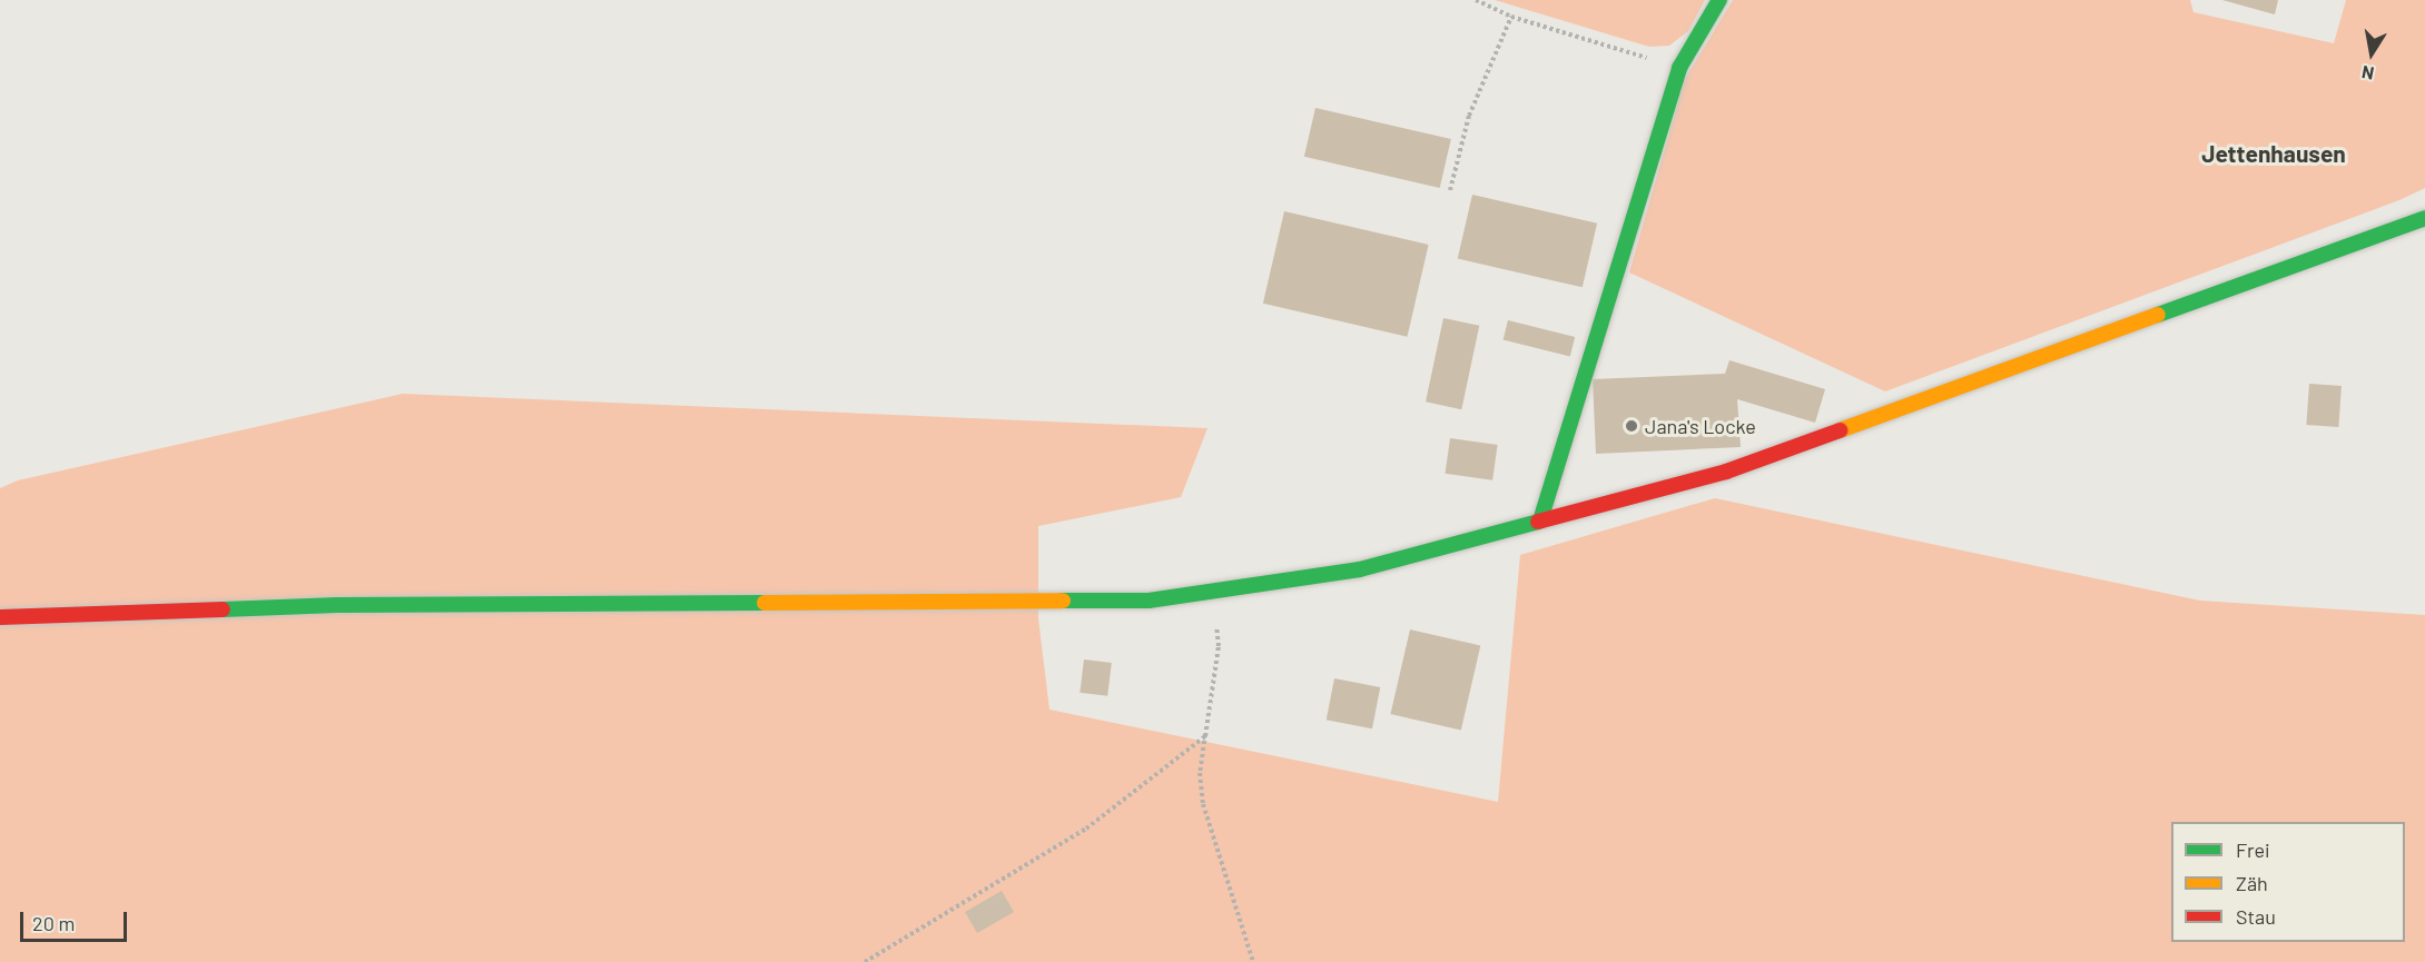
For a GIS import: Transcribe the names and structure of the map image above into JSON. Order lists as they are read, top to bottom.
{
  "districts": ["Jettenhausen"],
  "places": ["Jana's Locke"],
  "legend": ["Frei", "Zäh", "Stau"],
  "scale_bar": "20 m",
  "north": "bottom"
}
